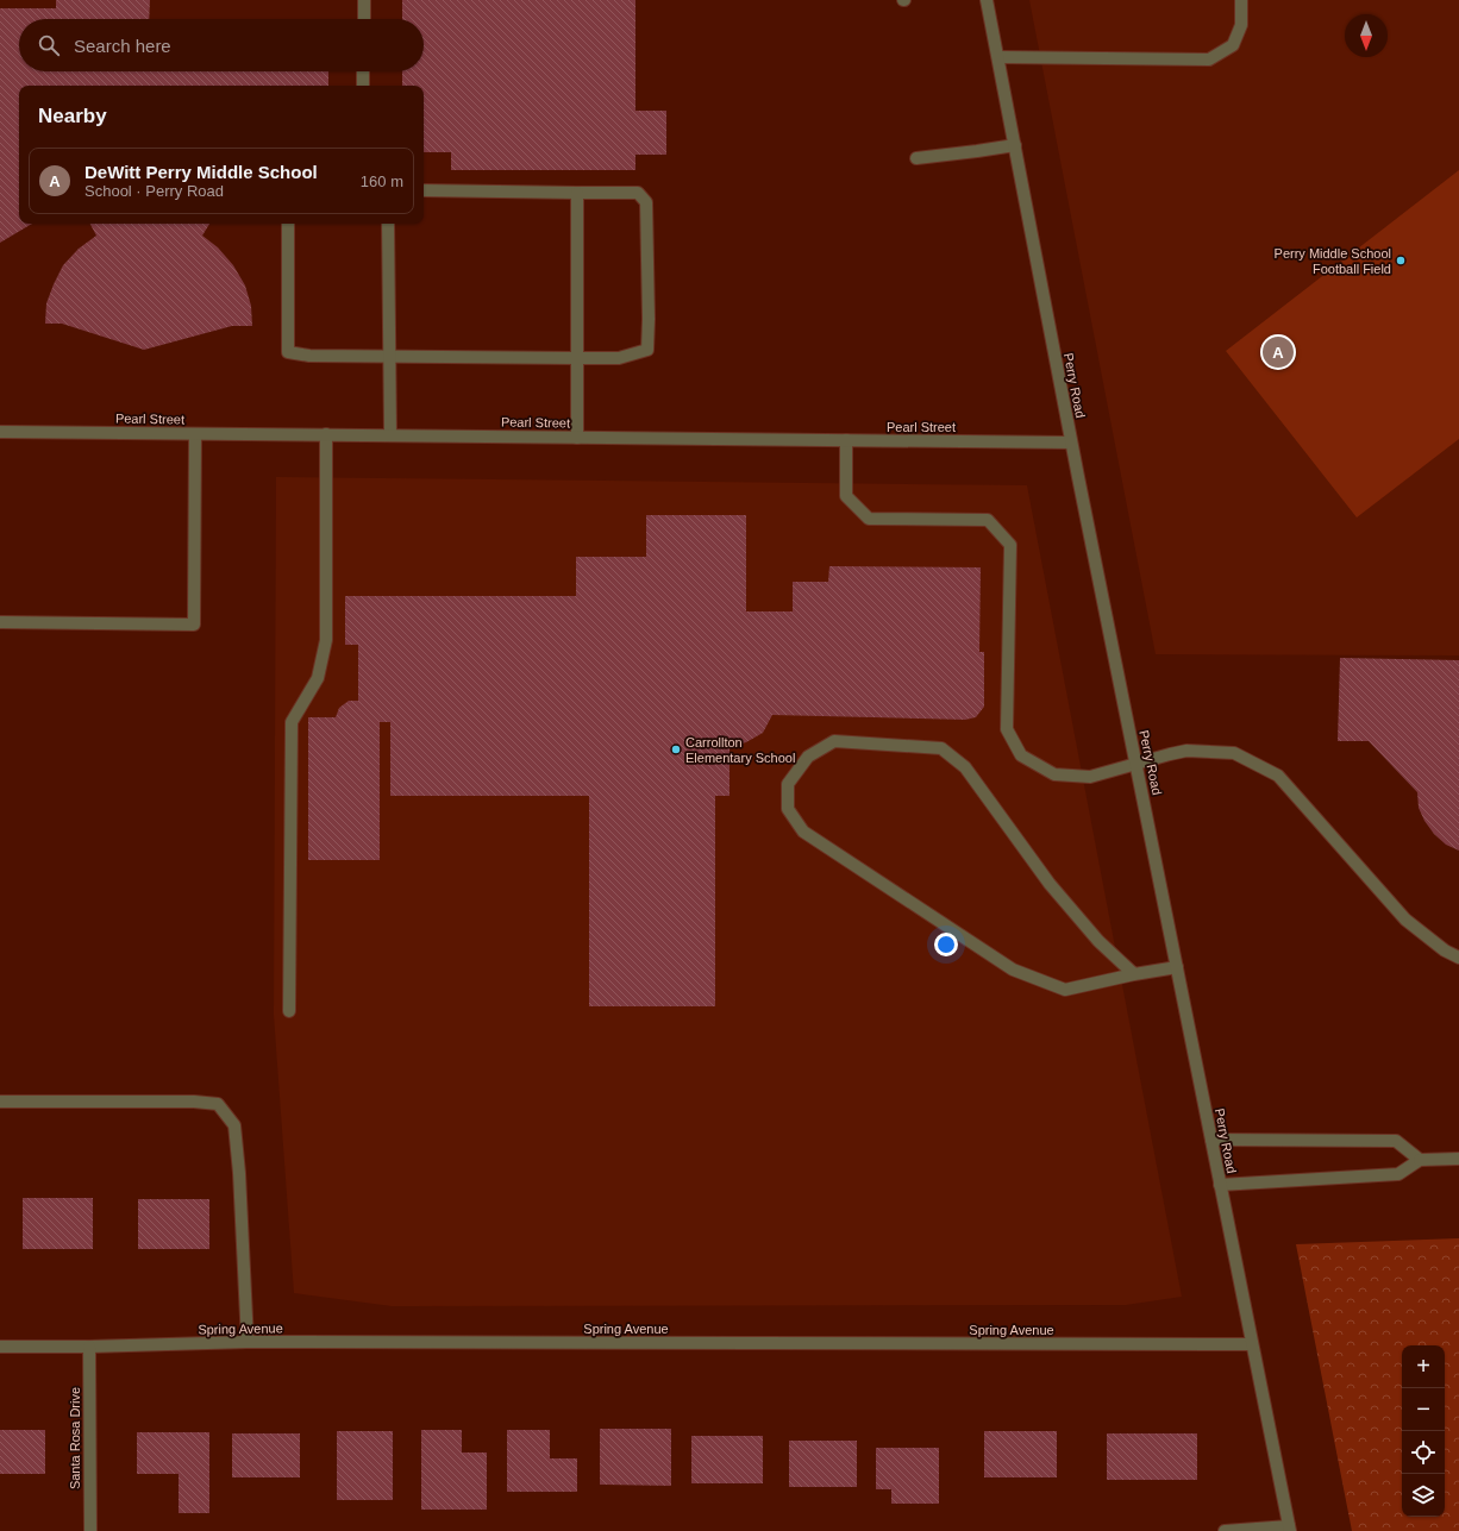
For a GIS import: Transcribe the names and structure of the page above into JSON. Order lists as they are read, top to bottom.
{
  "streets": {
    "street": [
      "Perry Road",
      "Pearl Street",
      "Spring Avenue",
      "Santa Rosa Drive"
    ]
  },
  "crossings": [
    ["Perry Road", "Pearl Street"],
    ["Perry Road", "Spring Avenue"],
    ["Spring Avenue", "Santa Rosa Drive"]
  ],
  "places": ["Perry Middle School Football Field", "Carrollton Elementary School"],
  "north": "bottom",
  "page": {
    "search": "Search here",
    "heading": "Nearby",
    "list": [
      {
        "mark": "A",
        "name": "DeWitt Perry Middle School",
        "note": "School · Perry Road",
        "value": "160 m"
      }
    ],
    "pins": "A",
    "map_buttons": ["+", "−"]
  }
}
